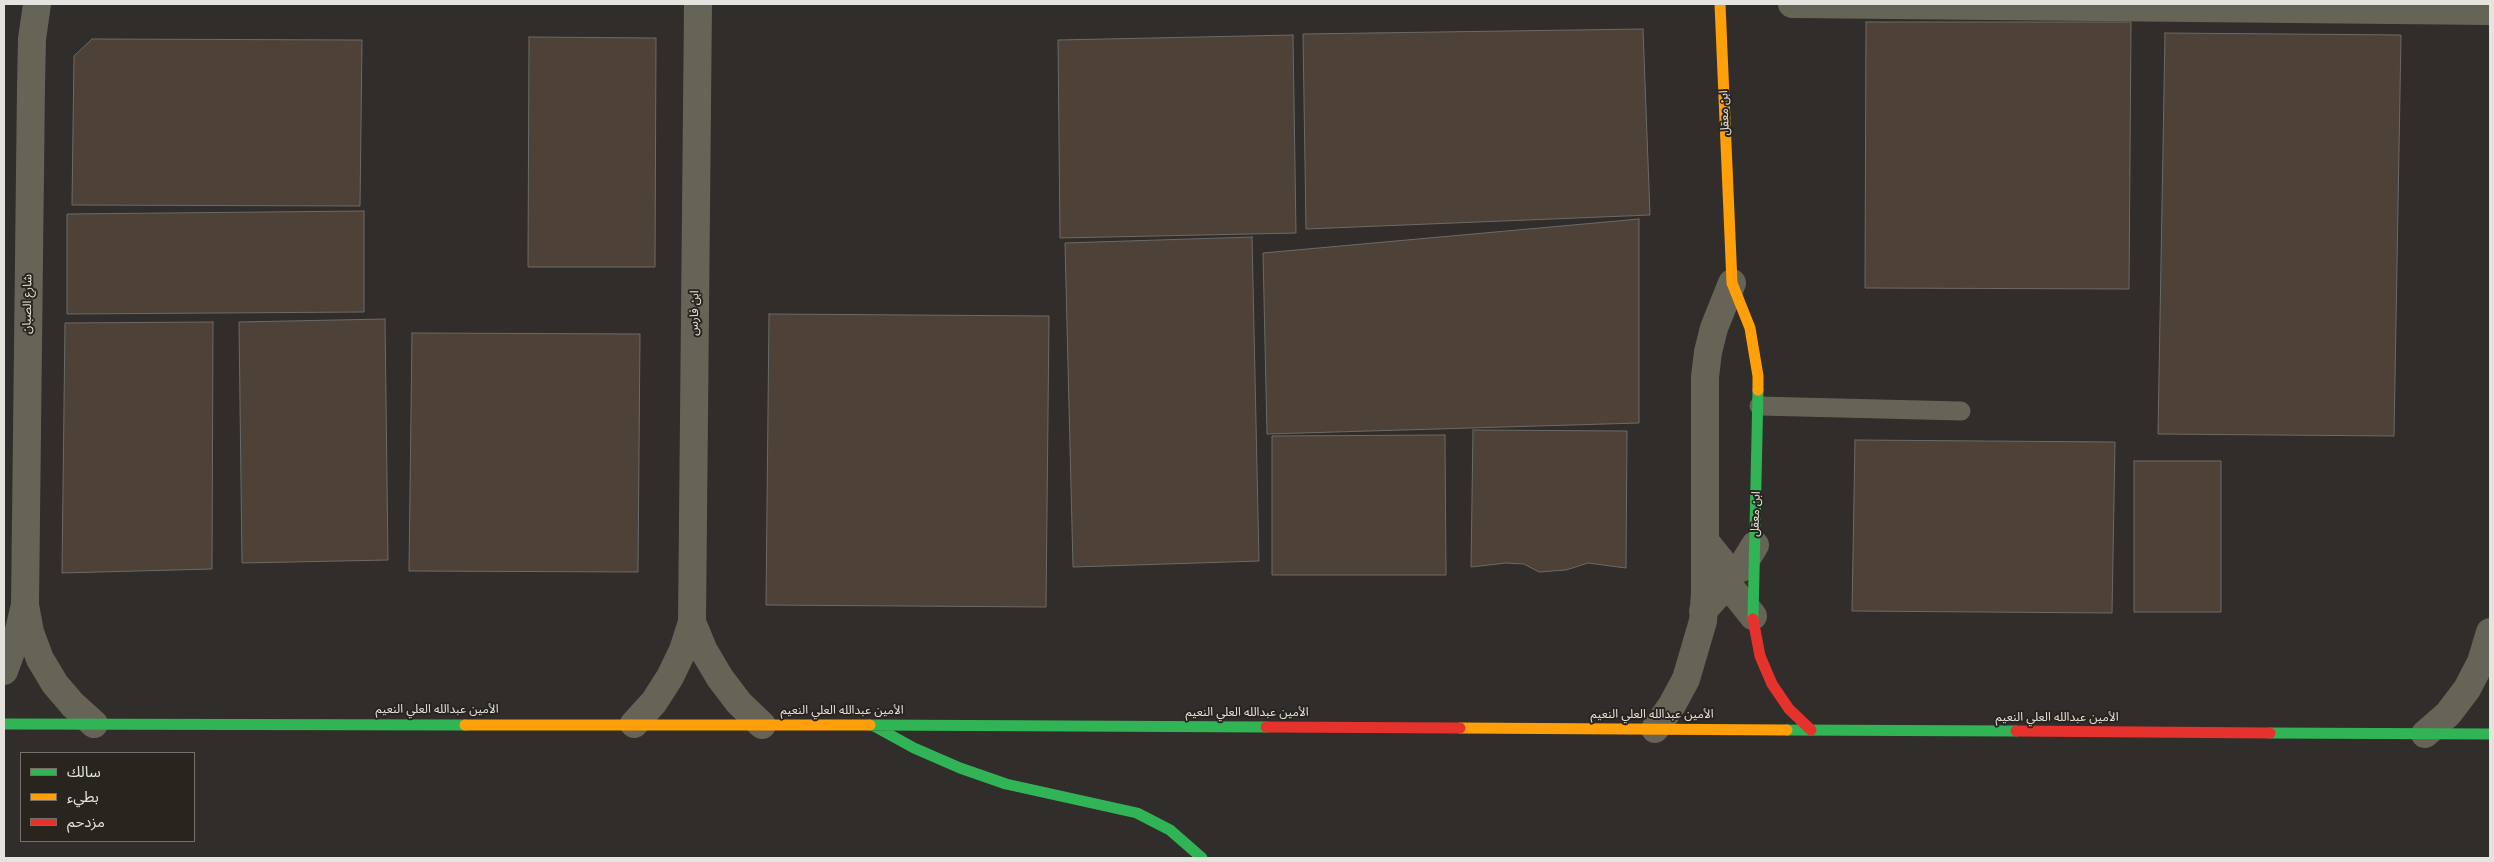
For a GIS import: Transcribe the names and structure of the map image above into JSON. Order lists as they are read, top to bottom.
{
  "streets": {
    "main road": ["ابن معقل", "الأمين عبدالله العلي النعيم"],
    "street": ["شارع الصبان", "ابن فارس"]
  },
  "crossings": [
    ["ابن معقل", "الأمين عبدالله العلي النعيم"]
  ],
  "legend": ["سالك", "بطيء", "مزدحم"]
}
